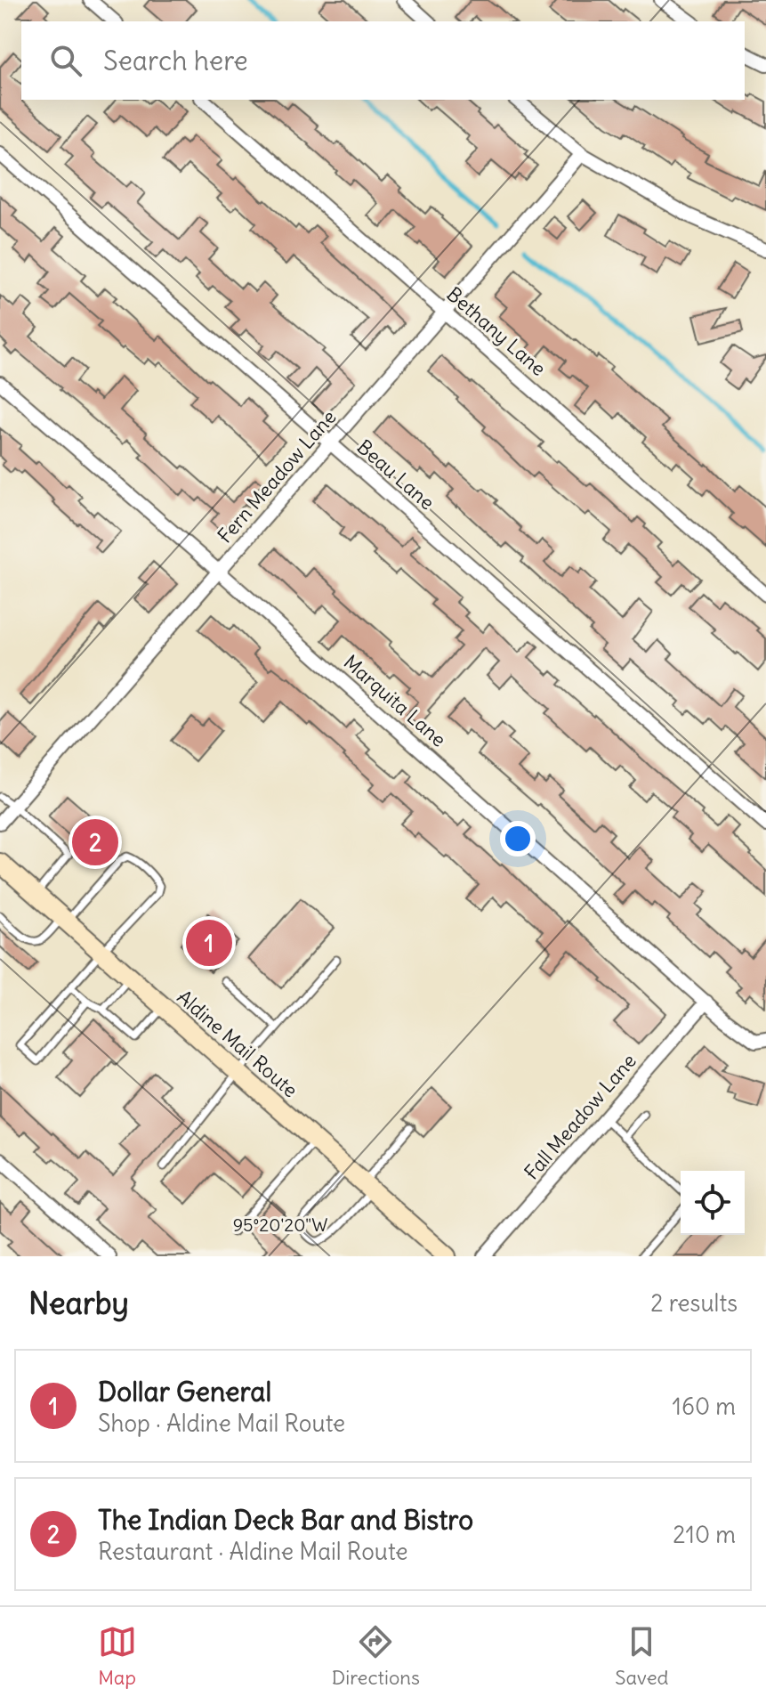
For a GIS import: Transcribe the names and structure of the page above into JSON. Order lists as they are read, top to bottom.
{
  "streets": {
    "main road": ["Aldine Mail Route"],
    "street": [
      "Bethany Lane",
      "Beau Lane",
      "Fern Meadow Lane",
      "Marquita Lane",
      "Fall Meadow Lane"
    ]
  },
  "crossings": [
    ["Bethany Lane", "Fern Meadow Lane"],
    ["Beau Lane", "Fern Meadow Lane"],
    ["Fern Meadow Lane", "Marquita Lane"],
    ["Marquita Lane", "Fall Meadow Lane"]
  ],
  "page": {
    "search": "Search here",
    "pins": ["2", "1"],
    "heading": ["Nearby", "2 results"],
    "list": [
      {
        "mark": "1",
        "name": "Dollar General",
        "note": "Shop · Aldine Mail Route",
        "value": "160 m"
      },
      {
        "mark": "2",
        "name": "The Indian Deck Bar and Bistro",
        "note": "Restaurant · Aldine Mail Route",
        "value": "210 m"
      }
    ],
    "nav": ["Map", "Directions", "Saved"]
  },
  "coordinates": ["95°20'20\"W"]
}
